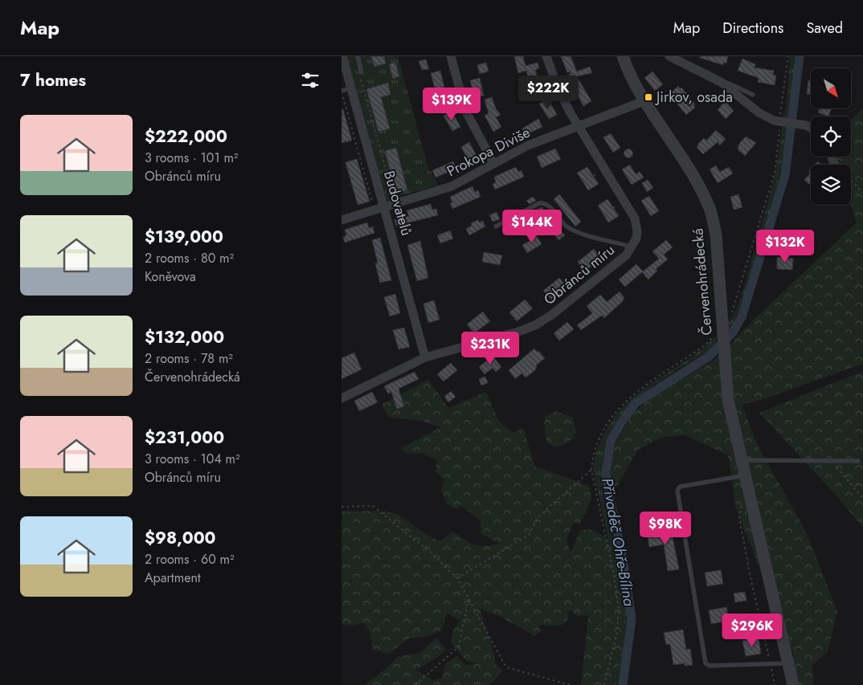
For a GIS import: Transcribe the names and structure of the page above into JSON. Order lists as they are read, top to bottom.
{
  "streets": {
    "street": [
      "Prokopa Diviše",
      "Budovatelů",
      "Obránců míru",
      "Červenohrádecká"
    ]
  },
  "crossings": [
    ["Prokopa Diviše", "Budovatelů"],
    ["Prokopa Diviše", "Obránců míru"],
    ["Prokopa Diviše", "Červenohrádecká"],
    ["Budovatelů", "Obránců míru"]
  ],
  "water": ["Přivaděč Ohře-Bílina"],
  "places": {
    "transit": ["Jirkov, osada"]
  },
  "north": "bottom right",
  "page": {
    "header": "Map",
    "nav": ["Map", "Directions", "Saved"],
    "heading": "7 homes",
    "price": [
      "$222K",
      "$139K",
      "$144K",
      "$132K",
      "$231K",
      "$98K",
      "$296K"
    ],
    "list": [
      {
        "name": "$222,000",
        "note": "3 rooms · 101 m² · Obránců míru"
      },
      {
        "name": "$139,000",
        "note": "2 rooms · 80 m² · Koněvova"
      },
      {
        "name": "$132,000",
        "note": "2 rooms · 78 m² · Červenohrádecká"
      },
      {
        "name": "$231,000",
        "note": "3 rooms · 104 m² · Obránců míru"
      },
      {
        "name": "$98,000",
        "note": "2 rooms · 60 m² · Apartment"
      }
    ]
  }
}
